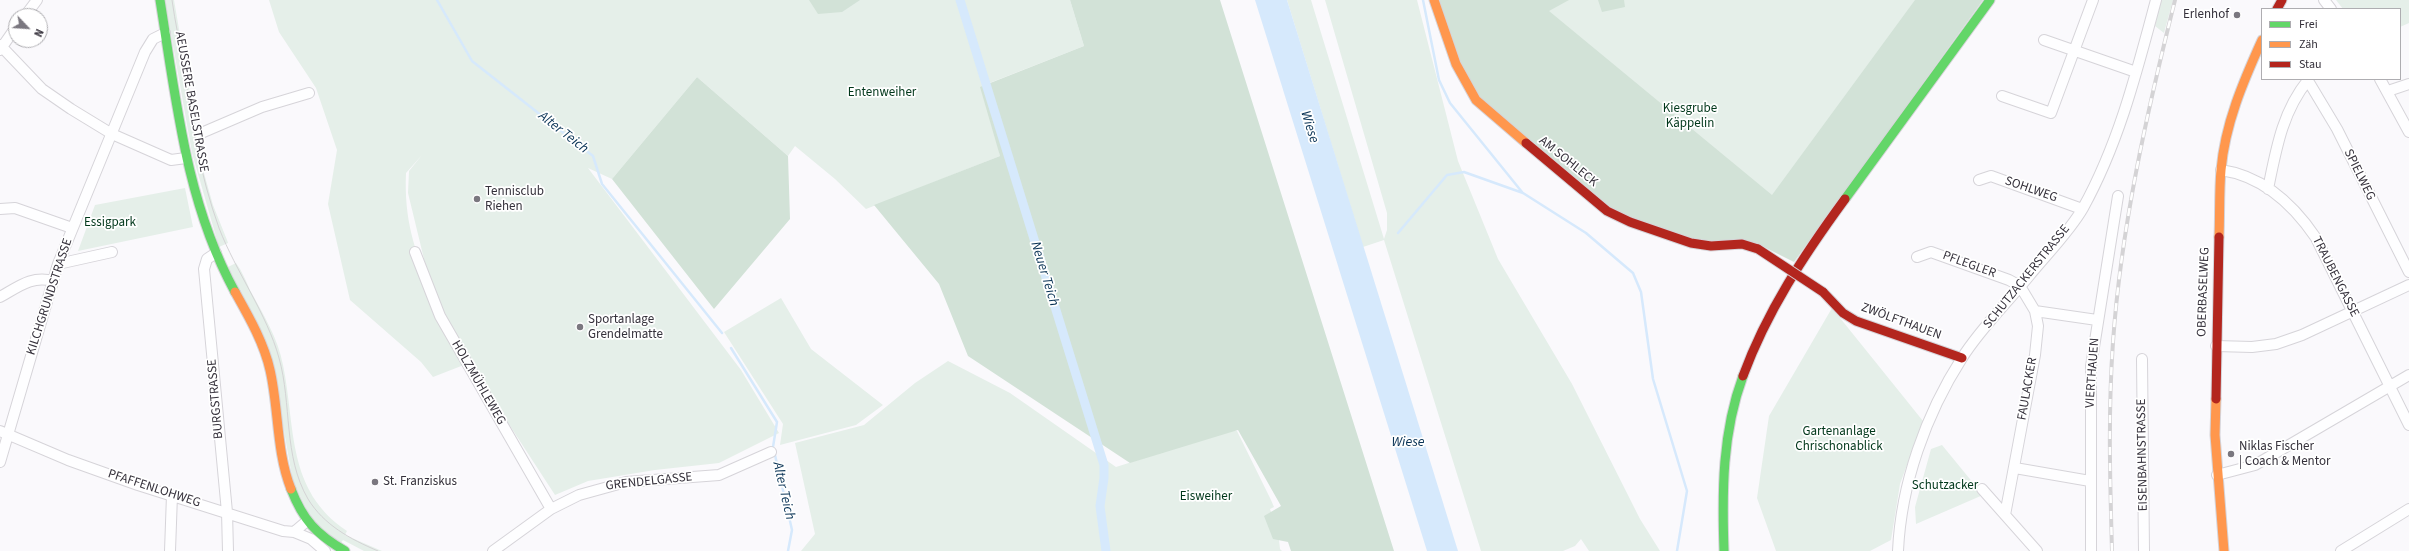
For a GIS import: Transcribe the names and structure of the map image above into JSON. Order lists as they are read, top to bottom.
{
  "streets": {
    "main road": [
      "AEUSSERE BASELSTRASSE",
      "AM SOHLECK",
      "OBERBASELWEG",
      "ZWÖLFTHAUEN"
    ],
    "street": [
      "SPIELWEG",
      "SOHLWEG",
      "PFLEGLER",
      "SCHUTZACKERSTRASSE",
      "TRAUBENGASSE",
      "KILCHGRUNDSTRASSE",
      "VIERTHAUEN",
      "HOLZMÜHLEWEG",
      "FAULACKER",
      "BURGSTRASSE",
      "EISENBAHNSTRASSE",
      "GRENDELGASSE",
      "PFAFFENLOHWEG"
    ]
  },
  "crossings": [
    ["AEUSSERE BASELSTRASSE", "KILCHGRUNDSTRASSE"],
    ["AEUSSERE BASELSTRASSE", "BURGSTRASSE"],
    ["AM SOHLECK", "ZWÖLFTHAUEN"],
    ["SPIELWEG", "TRAUBENGASSE"],
    ["SOHLWEG", "SCHUTZACKERSTRASSE"],
    ["PFLEGLER", "SCHUTZACKERSTRASSE"],
    ["PFLEGLER", "FAULACKER"],
    ["SCHUTZACKERSTRASSE", "ZWÖLFTHAUEN"],
    ["SCHUTZACKERSTRASSE", "FAULACKER"],
    ["TRAUBENGASSE", "OBERBASELWEG"],
    ["KILCHGRUNDSTRASSE", "PFAFFENLOHWEG"],
    ["HOLZMÜHLEWEG", "GRENDELGASSE"],
    ["BURGSTRASSE", "PFAFFENLOHWEG"]
  ],
  "water": ["Wiese", "Alter Teich", "Neuer Teich"],
  "parks": [
    "Entenweiher",
    "Kiesgrube Käppelin",
    "Essigpark",
    "Gartenanlage Chrischonablick",
    "Schutzacker",
    "Eisweiher"
  ],
  "places": [
    "Erlenhof",
    "Tennisclub Riehen",
    "Sportanlage Grendelmatte",
    "Niklas Fischer | Coach & Mentor",
    "St. Franziskus"
  ],
  "legend": ["Frei", "Zäh", "Stau"],
  "north": "bottom right"
}
